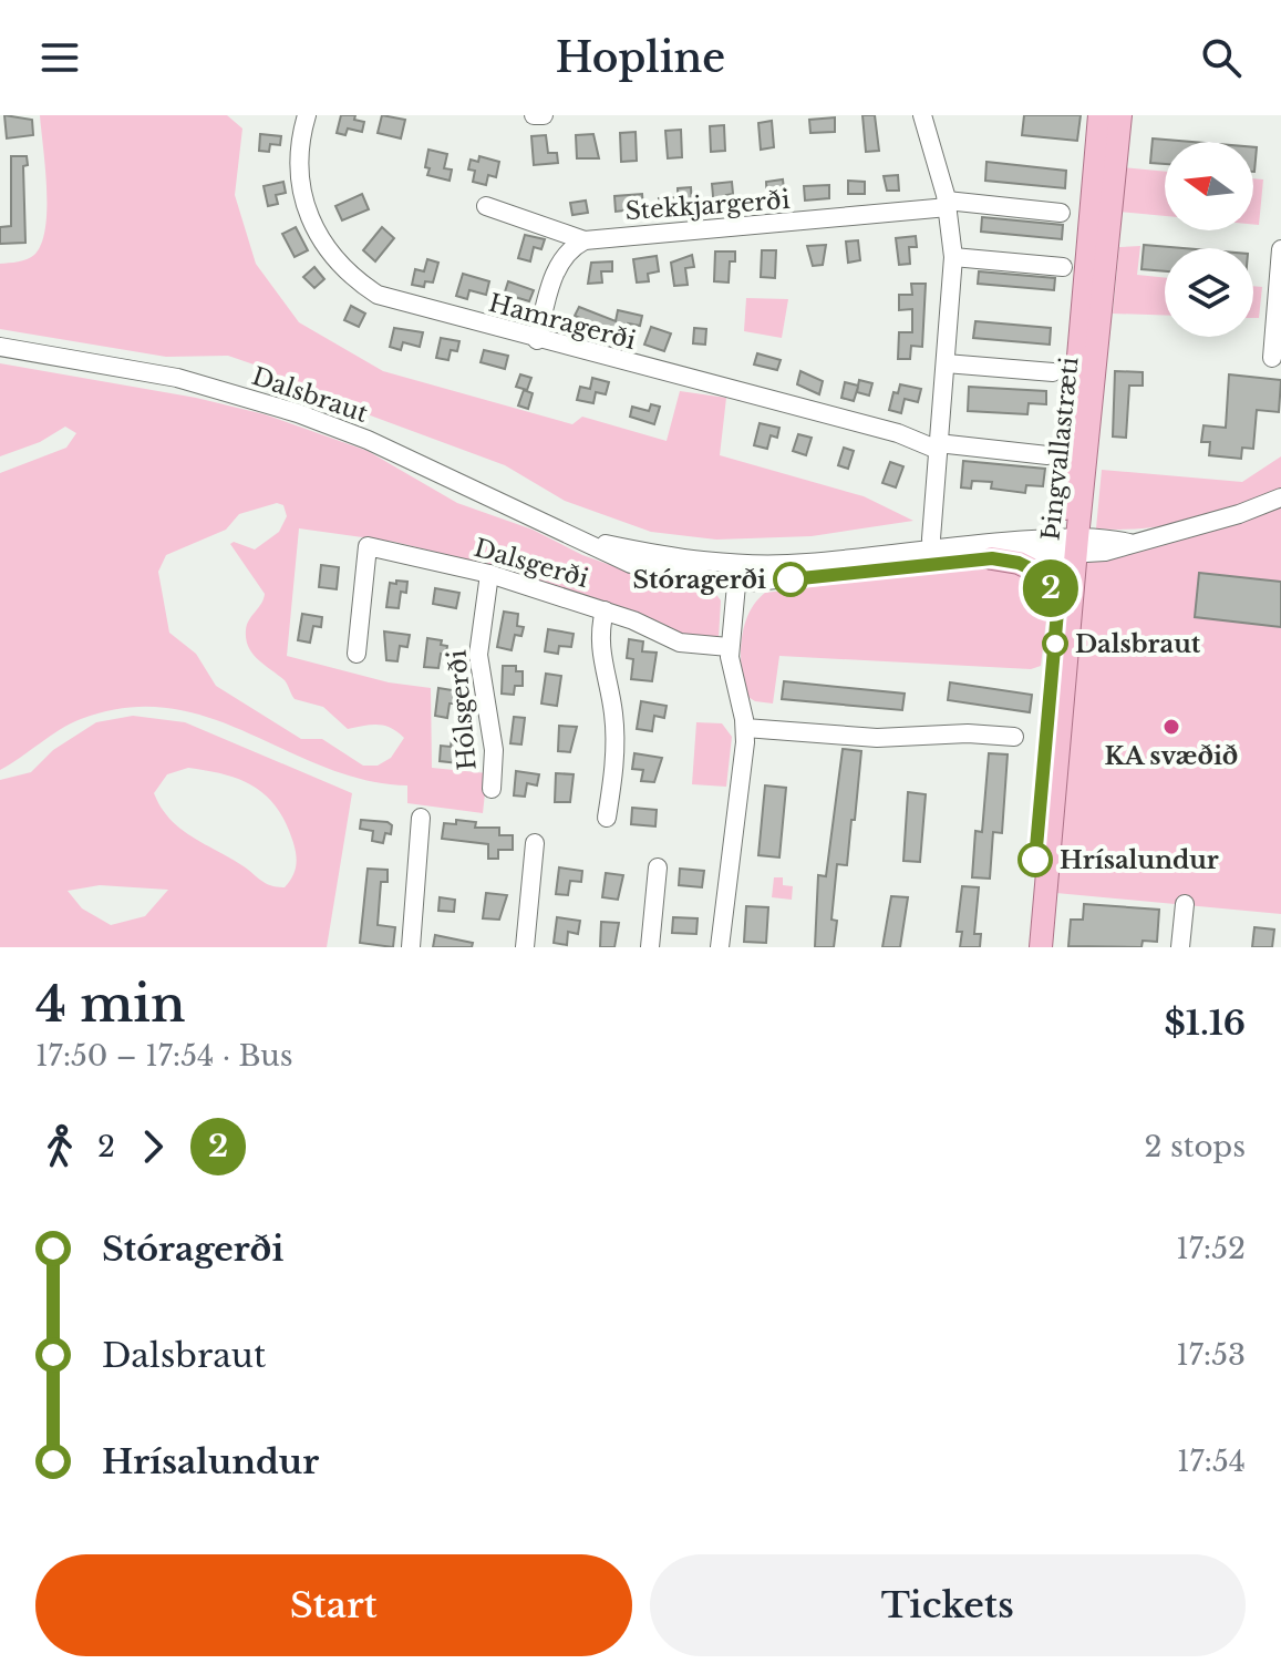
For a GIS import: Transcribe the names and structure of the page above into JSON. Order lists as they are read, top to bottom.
{
  "streets": {
    "main road": ["Þingvallastræti"],
    "street": [
      "Stekkjargerði",
      "Hamragerði",
      "Dalsbraut",
      "Dalsgerði",
      "Hólsgerði"
    ]
  },
  "crossings": [
    ["Dalsbraut", "Þingvallastræti"],
    ["Dalsgerði", "Hólsgerði"]
  ],
  "places": [
    "Stóragerði",
    "Dalsbraut",
    "KA svæðið",
    "Hrísalundur"
  ],
  "lines": ["bus line 2"],
  "north": "left",
  "page": {
    "header": "Hopline",
    "on_map": "2",
    "heading": ["4 min", "17:50 – 17:54 · Bus", "$1.16"],
    "legs": ["2", "2", "2 stops"],
    "list": [
      {
        "name": "Stóragerði",
        "value": "17:52"
      },
      {
        "name": "Dalsbraut",
        "value": "17:53"
      },
      {
        "name": "Hrísalundur",
        "value": "17:54"
      }
    ],
    "buttons": ["Start", "Tickets"]
  }
}
